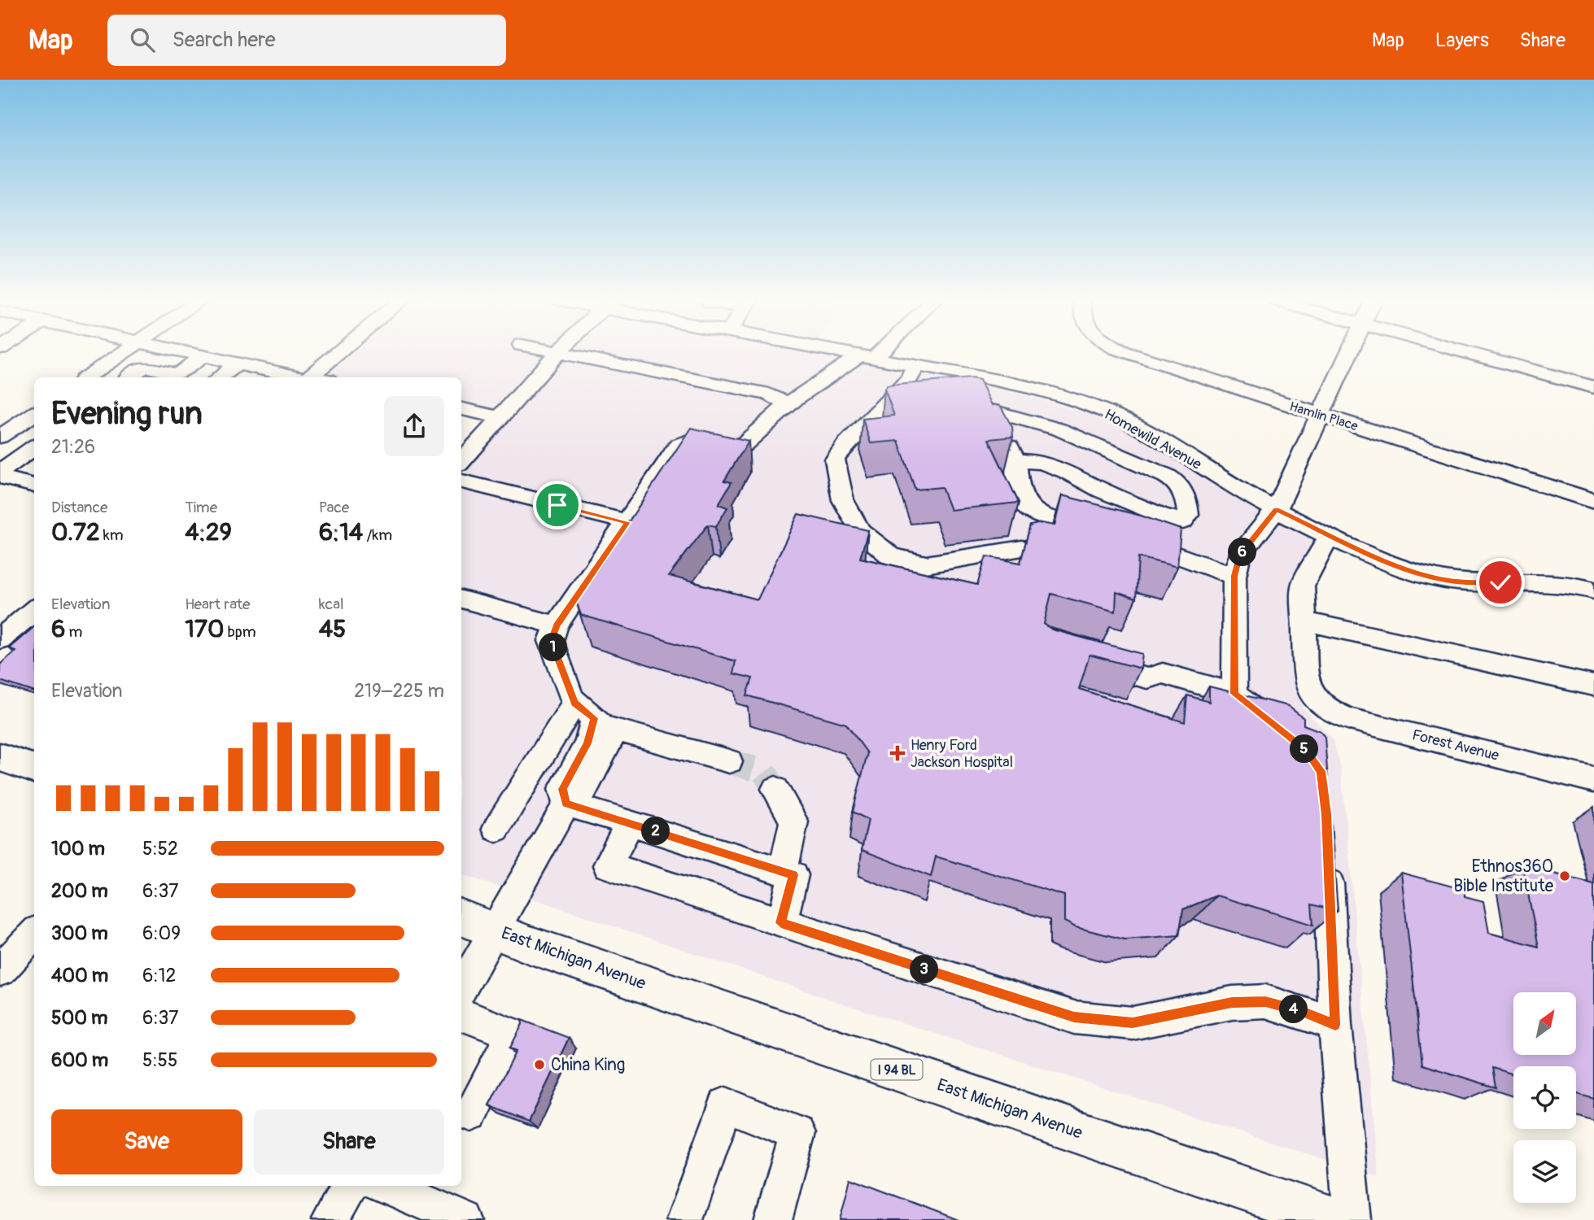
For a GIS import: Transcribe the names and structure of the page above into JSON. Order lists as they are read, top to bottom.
{
  "streets": {
    "main road": ["East Michigan Avenue", "I 94 BL"],
    "street": ["Hamlin Place", "Homewild Avenue", "Forest Avenue"]
  },
  "places": {
    "health": ["Henry Ford Jackson Hospital"],
    "other": ["Ethnos360 Bible Institute", "China King"]
  },
  "north": "top right",
  "page": {
    "header": "Map",
    "search": "Search here",
    "nav": ["Map", "Layers", "Share"],
    "heading": ["Evening run", "21:26"],
    "stats": [
      ["Distance", "0.72 km"],
      ["Time", "4:29"],
      ["Pace", "6:14 /km"],
      ["Elevation", "6 m"],
      ["Heart rate", "170 bpm"],
      ["kcal", "45"]
    ],
    "pins": [
      "6",
      "1",
      "5",
      "2",
      "3",
      "4"
    ],
    "chart": ["Elevation", "219–225 m"],
    "list": [
      {
        "name": "100 m",
        "note": "5:52"
      },
      {
        "name": "200 m",
        "note": "6:37"
      },
      {
        "name": "300 m",
        "note": "6:09"
      },
      {
        "name": "400 m",
        "note": "6:12"
      },
      {
        "name": "500 m",
        "note": "6:37"
      },
      {
        "name": "600 m",
        "note": "5:55"
      }
    ],
    "buttons": ["Save", "Share"]
  }
}
